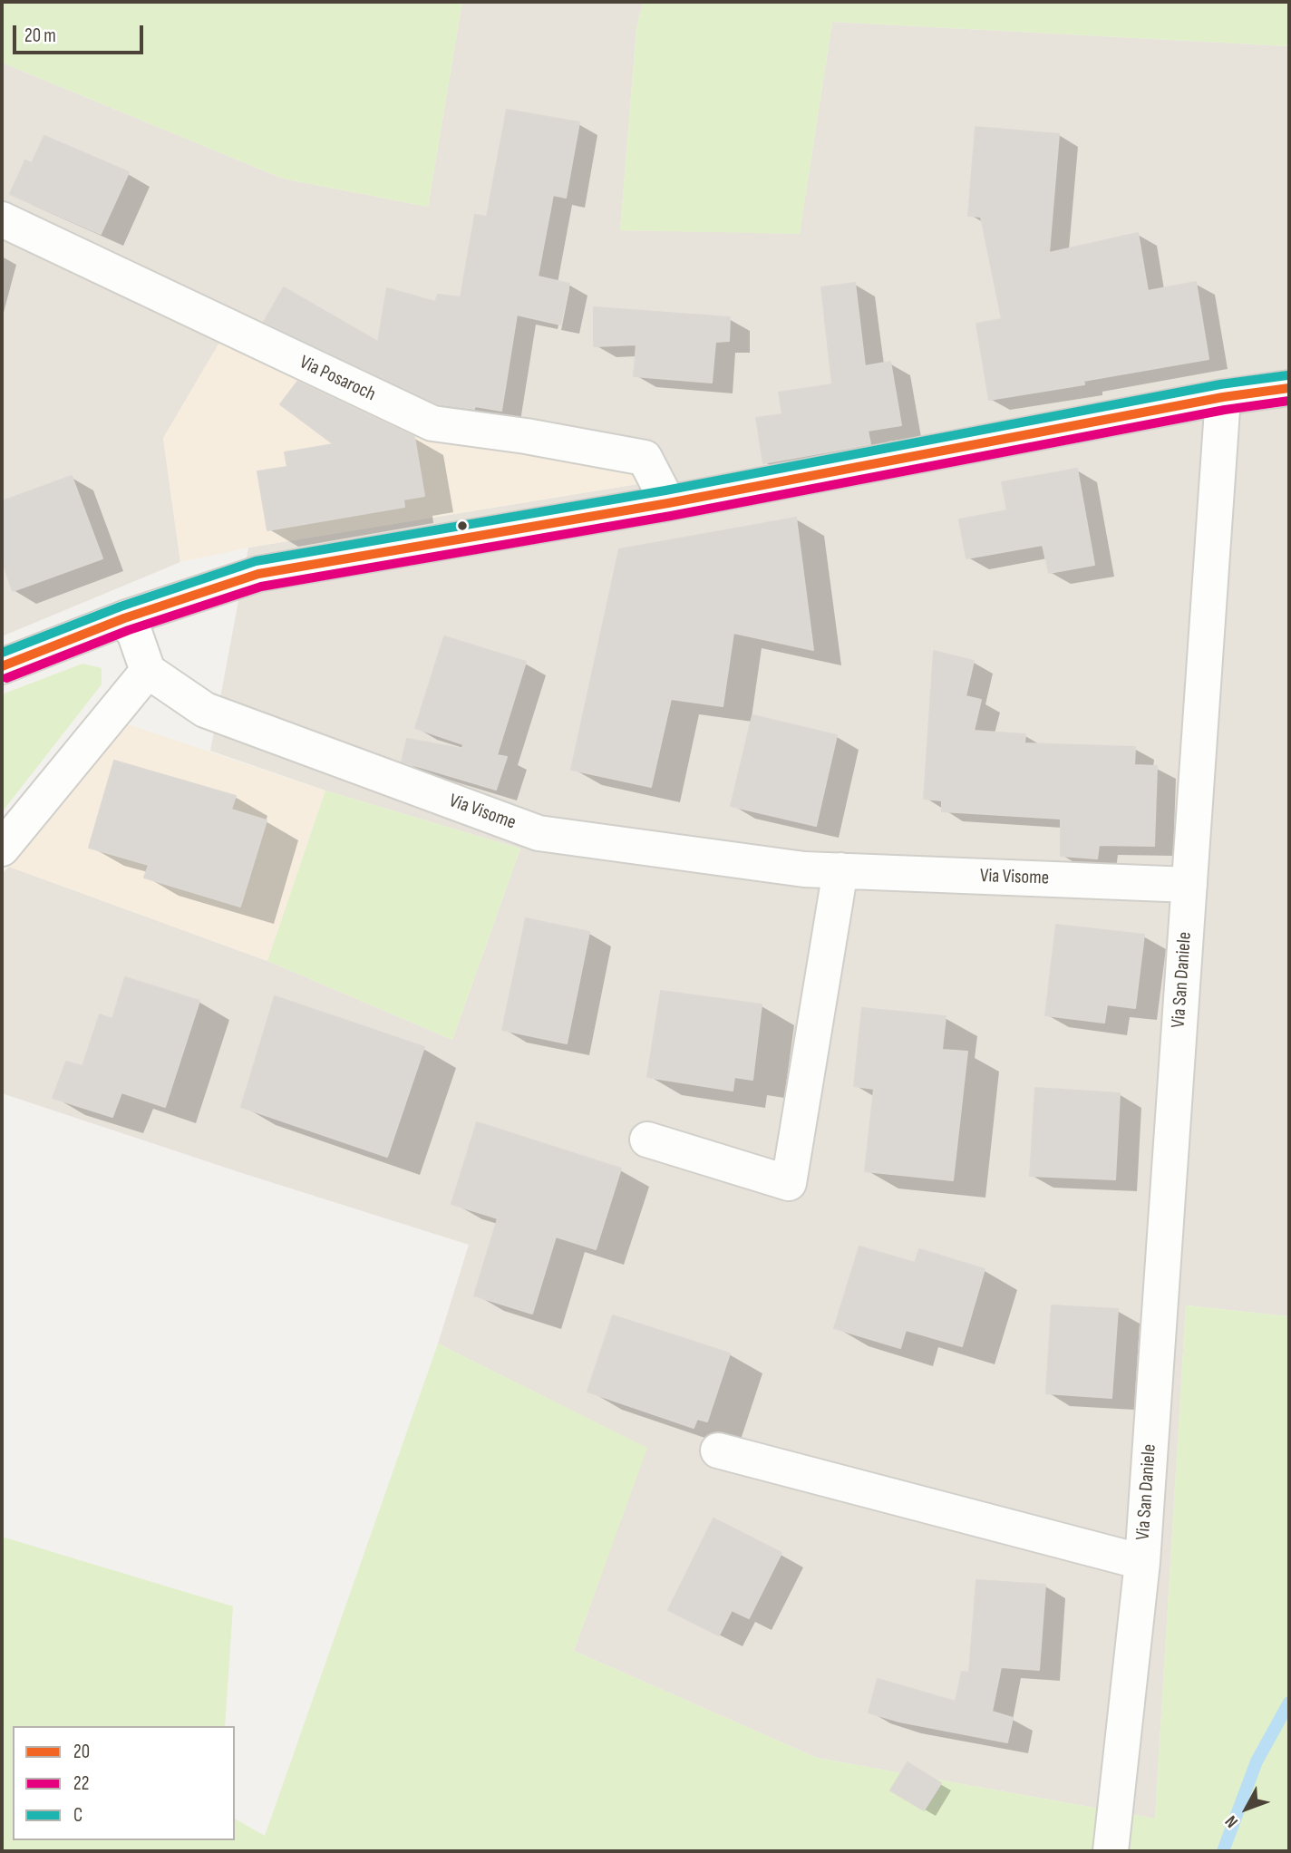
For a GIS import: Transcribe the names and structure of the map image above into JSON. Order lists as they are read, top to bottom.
{
  "streets": {
    "street": ["Via Posaroch", "Via Visome", "Via San Daniele"]
  },
  "crossings": [
    ["Via Visome", "Via San Daniele"]
  ],
  "lines": ["transit line C", "transit line 20", "transit line 22"],
  "legend": ["20", "22", "C"],
  "scale_bar": "20 m",
  "north": "bottom left"
}
